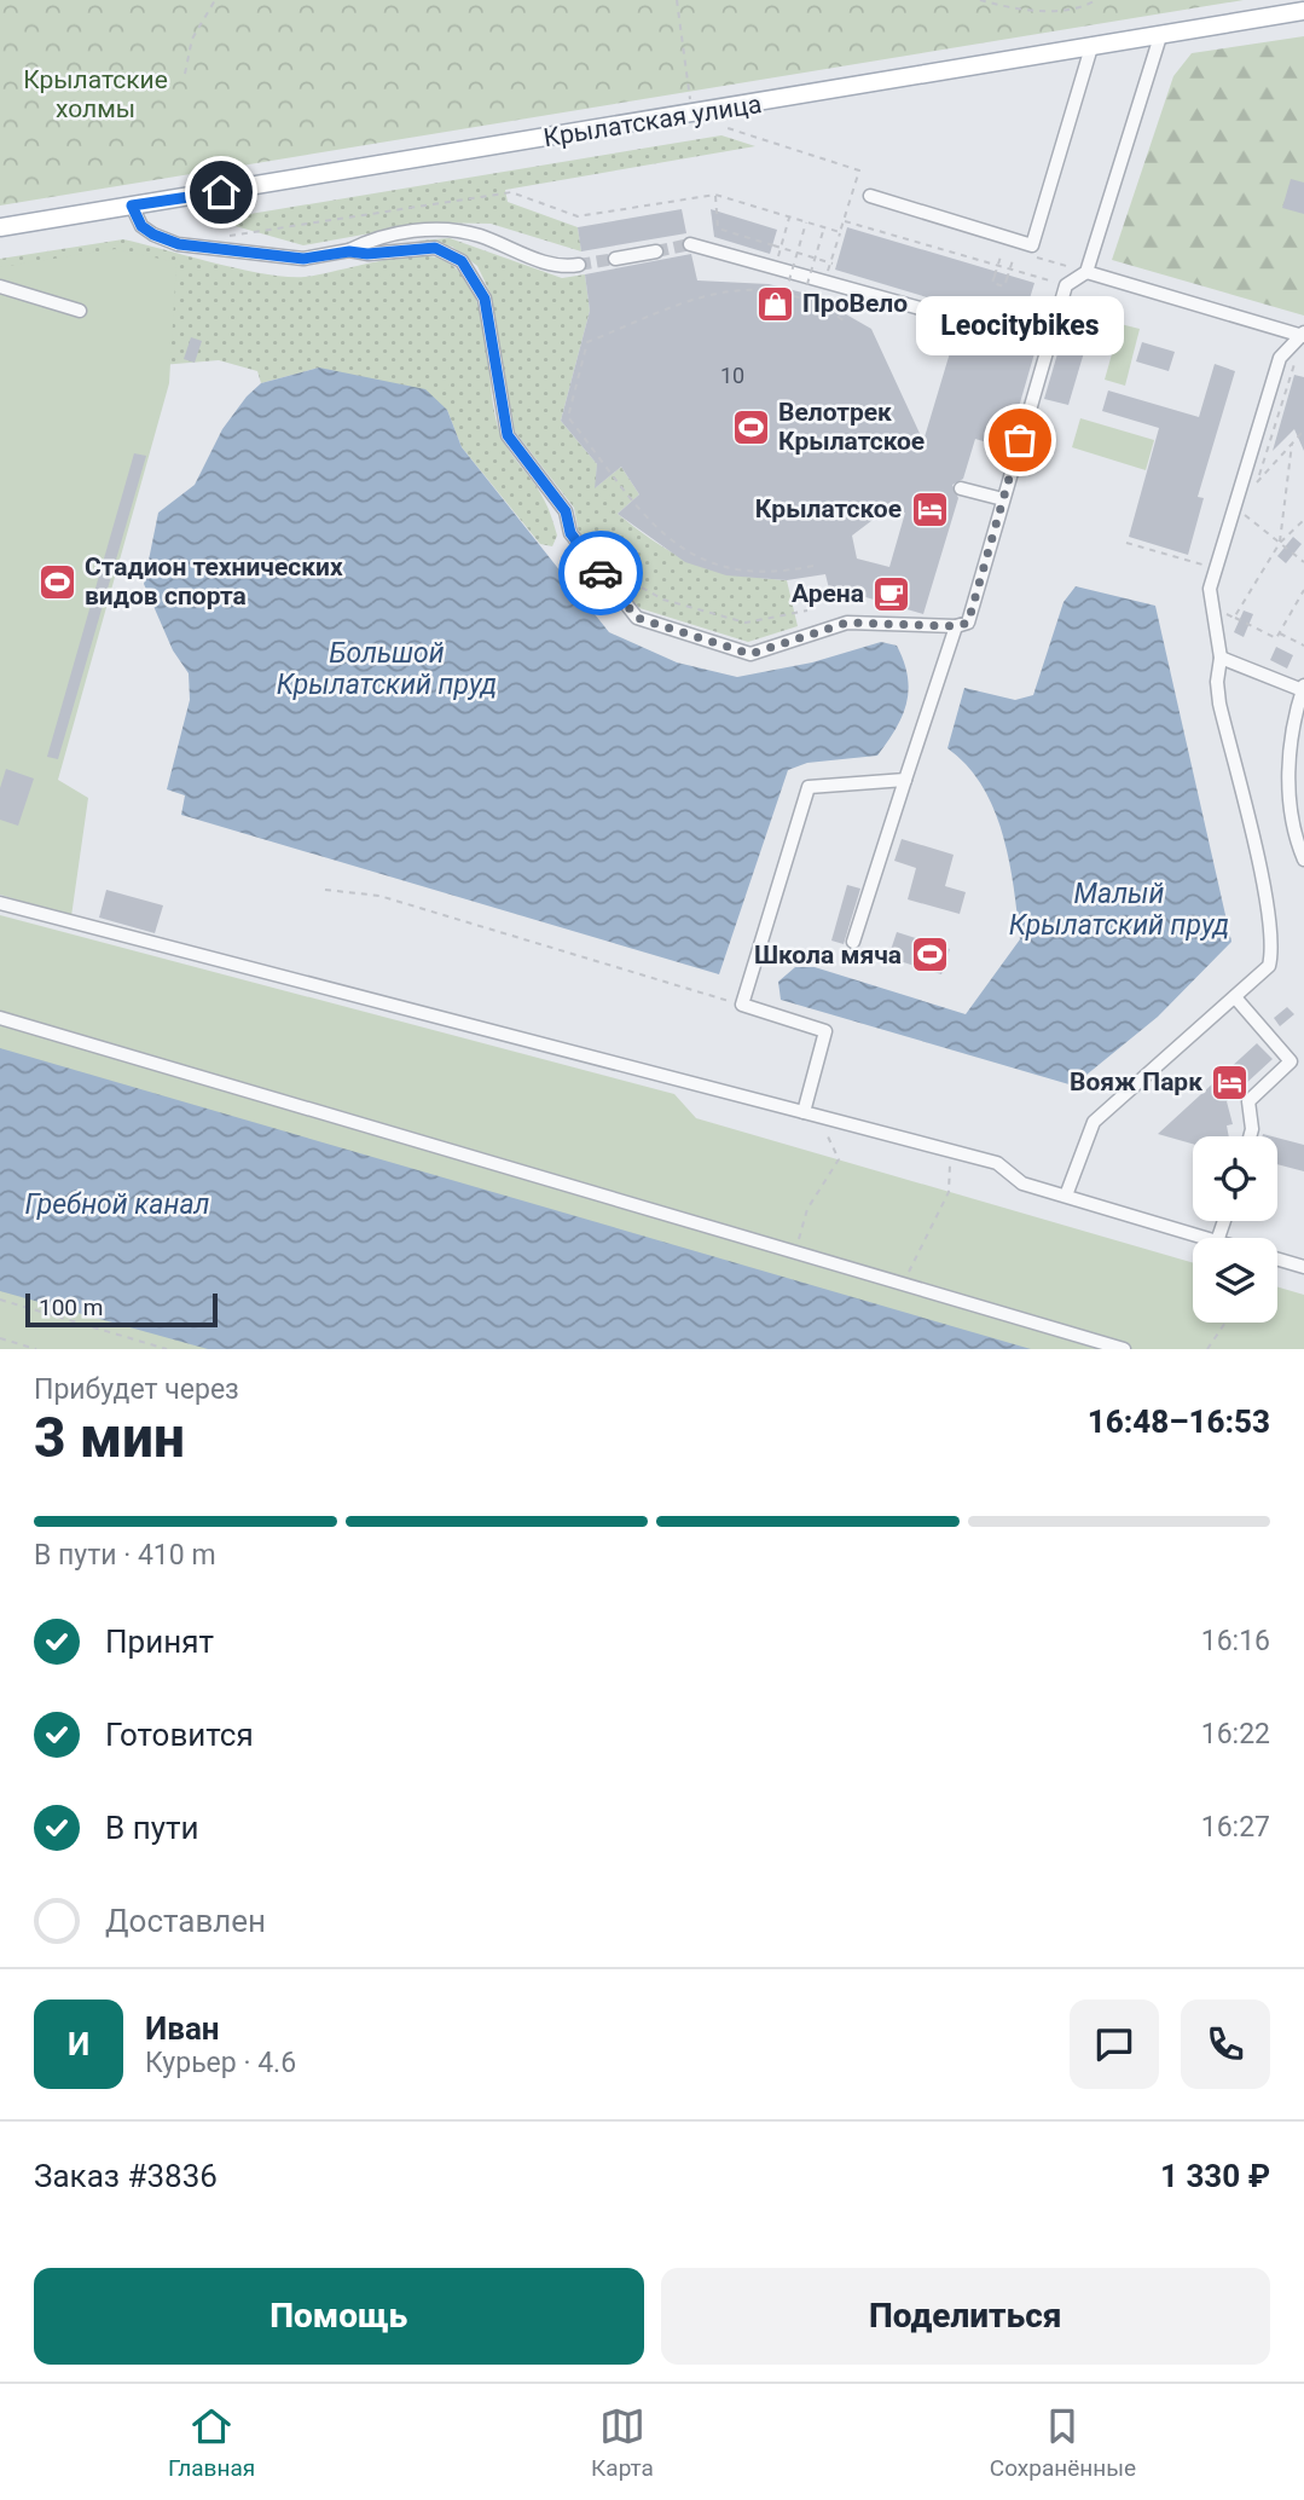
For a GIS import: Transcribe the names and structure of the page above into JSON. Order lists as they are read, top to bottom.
{
  "streets": {
    "main road": ["Крылатская улица"]
  },
  "water": ["Большой Крылатский пруд", "Малый Крылатский пруд", "Гребной канал"],
  "parks": ["Крылатские холмы"],
  "places": {
    "shop": ["ПроВело"],
    "sports": ["Велотрек Крылатское", "Стадион технических видов спорта", "Школа мяча"],
    "other": ["Leocitybikes"],
    "hotel": ["Крылатское", "Вояж Парк"],
    "cafe": ["Арена"]
  },
  "house_numbers": ["10"],
  "scale_bar": "100 m",
  "page": {
    "bubble": "Leocitybikes",
    "scale": "100 m",
    "heading": ["3 мин", "Прибудет через", "16:48–16:53"],
    "panel": [
      "Иван",
      "Курьер · 4.6",
      "Заказ #3836",
      "1 330 ₽"
    ],
    "bar": "В пути · 410 m",
    "list": [
      ["Принят", "16:16"],
      ["Готовится", "16:22"],
      ["В пути", "16:27"],
      "Доставлен"
    ],
    "round": "И",
    "buttons": ["Помощь", "Поделиться"],
    "tabs": ["Главная", "Карта", "Сохранённые"]
  }
}
